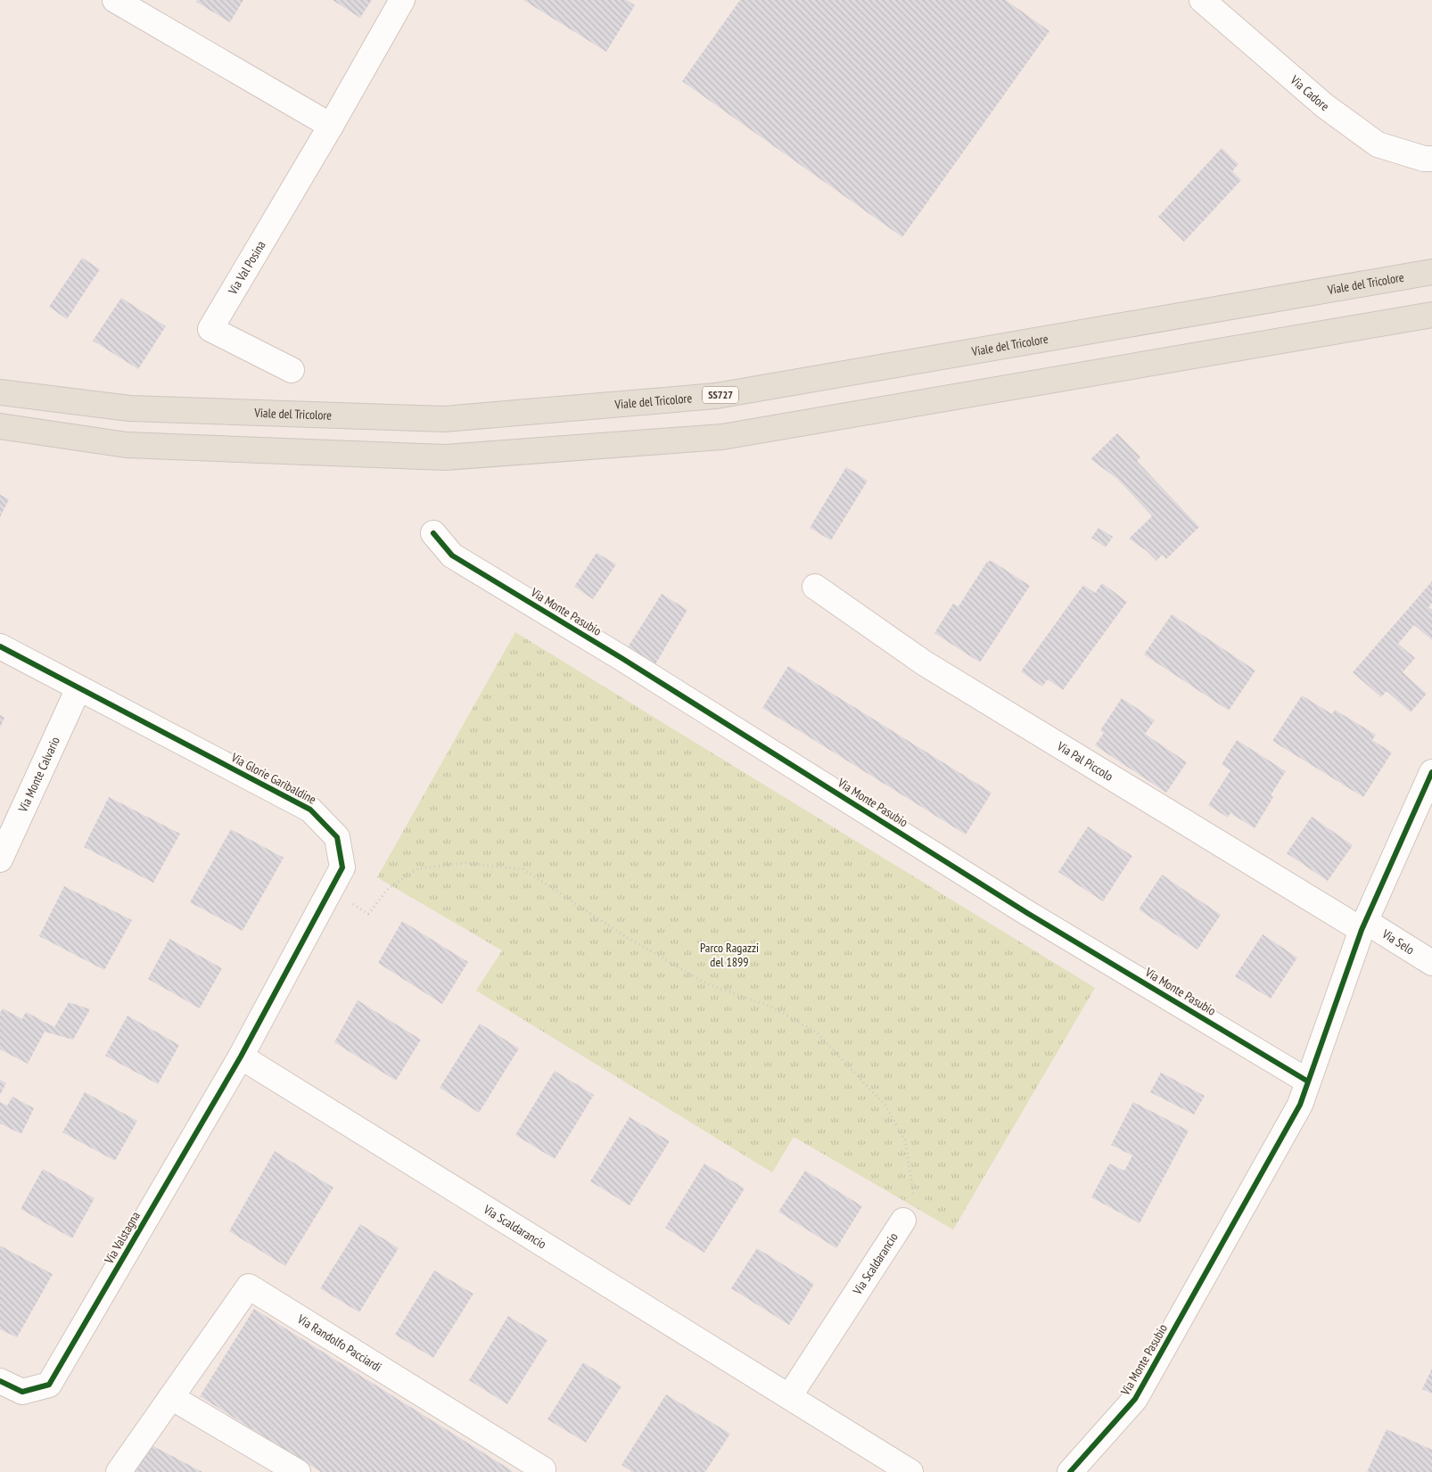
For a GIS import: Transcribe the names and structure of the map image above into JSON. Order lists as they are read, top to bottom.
{
  "streets": {
    "highway": ["Viale del Tricolore", "SS727"],
    "street": [
      "Via Cadore",
      "Via Val Posina",
      "Via Monte Pasubio",
      "Via Pal Piccolo",
      "Via Monte Calvario",
      "Via Glorie Garibaldine",
      "Via Selo",
      "Via Scaldarancio",
      "Via Valstagna",
      "Via Randolfo Pacciardi"
    ]
  },
  "crossings": [
    ["Via Monte Pasubio", "Via Pal Piccolo"],
    ["Via Monte Pasubio", "Via Selo"],
    ["Via Pal Piccolo", "Via Selo"],
    ["Via Monte Calvario", "Via Glorie Garibaldine"],
    ["Via Glorie Garibaldine", "Via Scaldarancio"],
    ["Via Glorie Garibaldine", "Via Valstagna"],
    ["Via Scaldarancio", "Via Valstagna"]
  ],
  "parks": ["Parco Ragazzi del 1899"]
}
